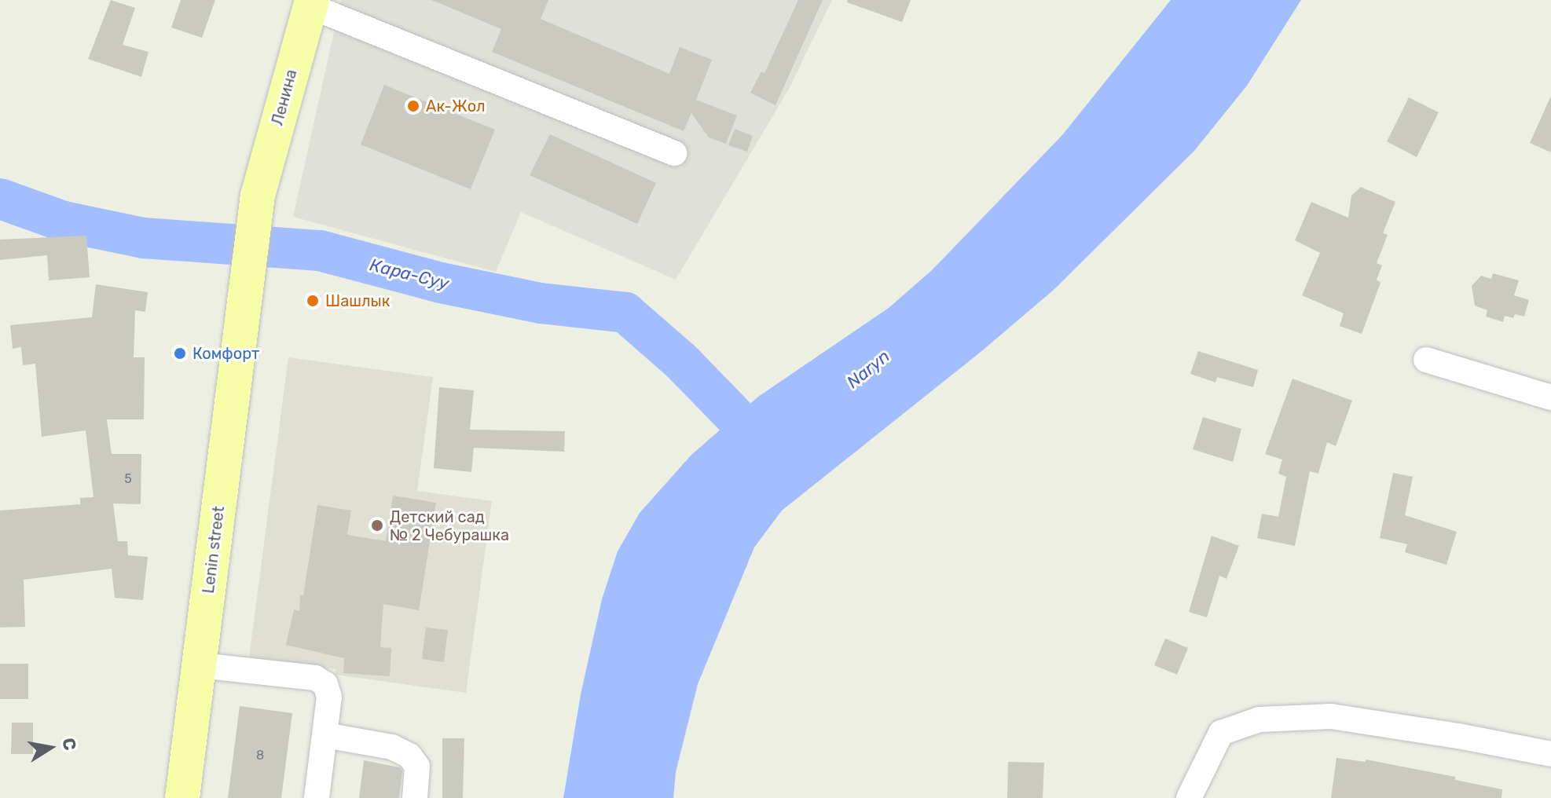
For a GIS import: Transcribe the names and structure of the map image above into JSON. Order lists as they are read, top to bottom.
{
  "streets": {
    "main road": ["Ленина", "Lenin street"]
  },
  "crossings": [
    ["Ленина", "Lenin street"]
  ],
  "water": ["Кара-Суу", "Naryn"],
  "places": [
    "Ак-Жол",
    "Шашлык",
    "Комфорт",
    "Детский сад № 2 Чебурашка"
  ],
  "house_numbers": ["5", "8"],
  "north": "right"
}
